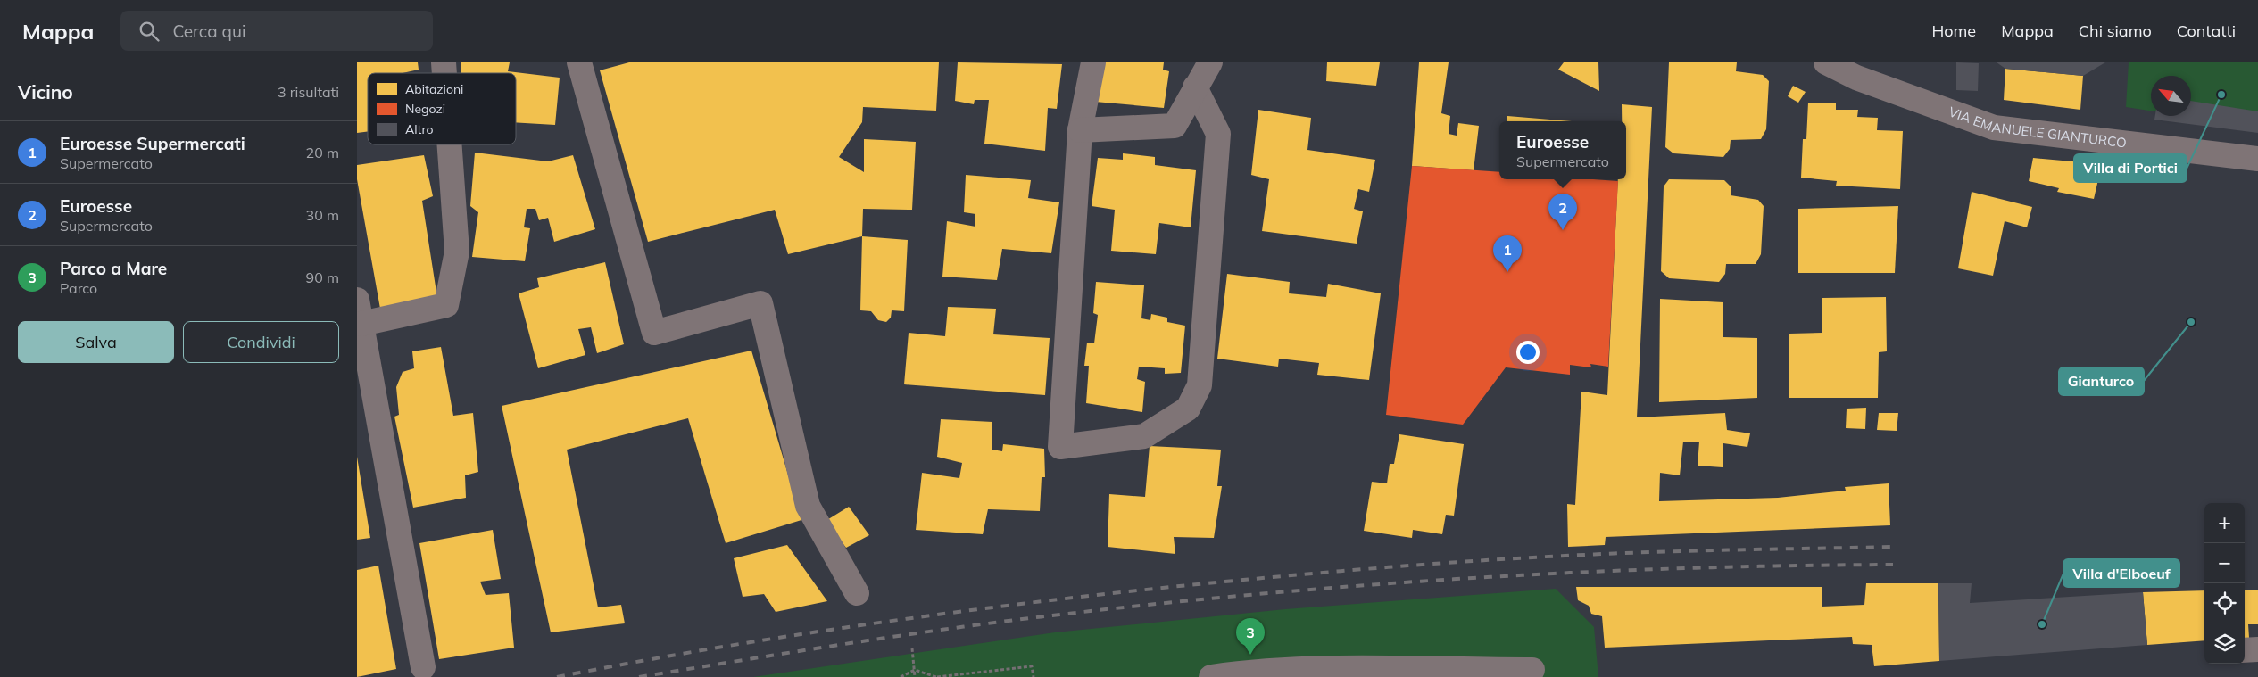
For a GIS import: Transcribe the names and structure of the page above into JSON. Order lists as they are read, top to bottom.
{
  "streets": {
    "street": ["VIA EMANUELE GIANTURCO"]
  },
  "places": ["Villa di Portici", "Gianturco", "Villa d'Elboeuf"],
  "legend": ["Abitazioni", "Negozi", "Altro"],
  "north": "top left",
  "page": {
    "header": "Mappa",
    "search": "Cerca qui",
    "nav": [
      "Home",
      "Mappa",
      "Chi siamo",
      "Contatti"
    ],
    "heading": ["Vicino", "3 risultati"],
    "list": [
      {
        "mark": "1",
        "name": "Euroesse Supermercati",
        "note": "Supermercato",
        "value": "20 m"
      },
      {
        "mark": "2",
        "name": "Euroesse",
        "note": "Supermercato",
        "value": "30 m"
      },
      {
        "mark": "3",
        "name": "Parco a Mare",
        "note": "Parco",
        "value": "90 m"
      }
    ],
    "popup": ["Euroesse", "Supermercato"],
    "pins": ["2", "1", "3"],
    "buttons": ["Salva", "Condividi"],
    "map_buttons": ["+", "−"]
  }
}
